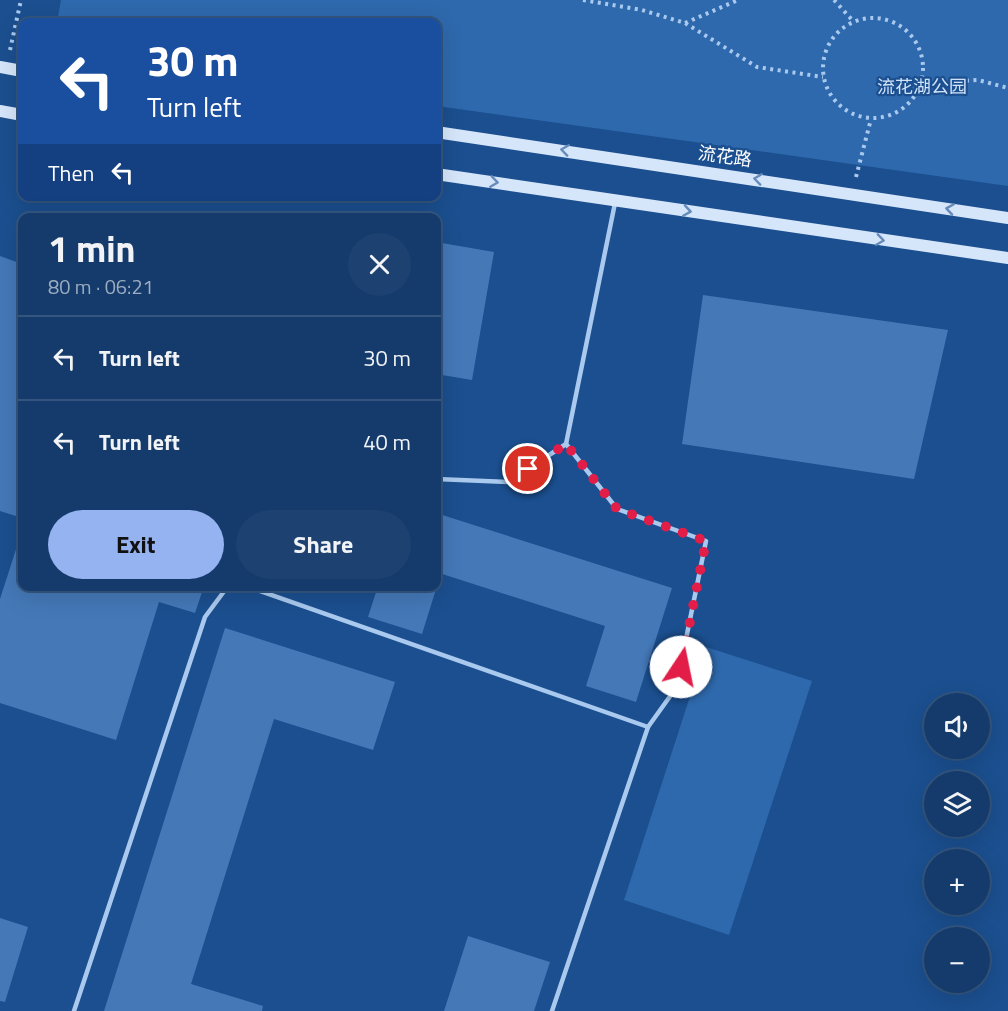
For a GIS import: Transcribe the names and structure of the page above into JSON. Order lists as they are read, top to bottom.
{
  "streets": {
    "street": ["流花路"]
  },
  "parks": ["流花湖公园"],
  "page": {
    "turn": ["30 m", "Turn left"],
    "then": "Then",
    "heading": ["1 min", "80 m · 06:21"],
    "list": [
      {
        "name": "Turn left",
        "value": "30 m"
      },
      {
        "name": "Turn left",
        "value": "40 m"
      }
    ],
    "buttons": ["Exit", "Share"],
    "map_buttons": ["+", "−"]
  }
}
